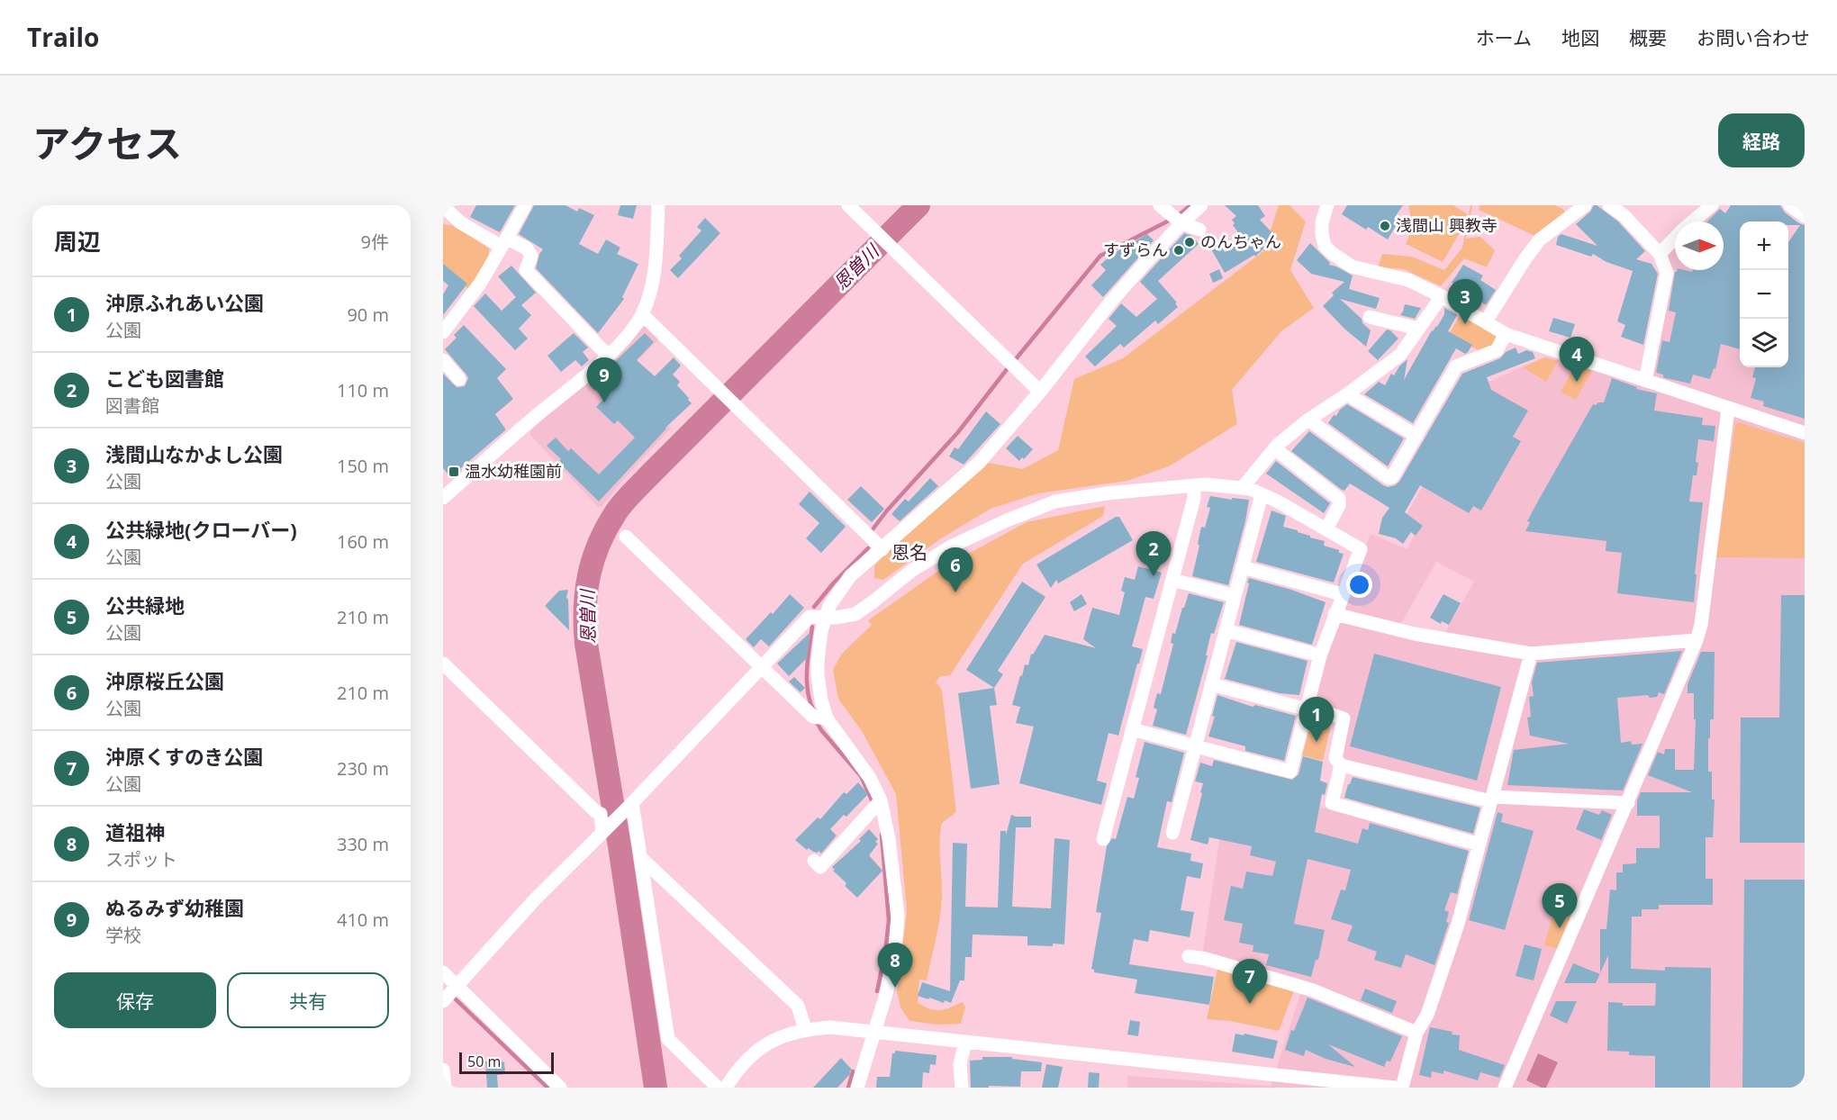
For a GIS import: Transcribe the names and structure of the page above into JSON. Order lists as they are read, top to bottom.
{
  "districts": ["恩名"],
  "water": ["恩曽川"],
  "places": {
    "other": ["浅間山 興教寺", "のんちゃん", "すずらん"],
    "transit": ["温水幼稚園前"]
  },
  "scale_bar": "50 m",
  "north": "right",
  "page": {
    "header": "Trailo",
    "nav": [
      "ホーム",
      "地図",
      "概要",
      "お問い合わせ"
    ],
    "title": "アクセス",
    "buttons": [
      "経路",
      ["保存", "共有"]
    ],
    "heading": ["周辺", "9件"],
    "map_buttons": ["+", "−"],
    "list": [
      {
        "mark": "1",
        "name": "沖原ふれあい公園",
        "note": "公園",
        "value": "90 m"
      },
      {
        "mark": "2",
        "name": "こども図書館",
        "note": "図書館",
        "value": "110 m"
      },
      {
        "mark": "3",
        "name": "浅間山なかよし公園",
        "note": "公園",
        "value": "150 m"
      },
      {
        "mark": "4",
        "name": "公共緑地(クローバー)",
        "note": "公園",
        "value": "160 m"
      },
      {
        "mark": "5",
        "name": "公共緑地",
        "note": "公園",
        "value": "210 m"
      },
      {
        "mark": "6",
        "name": "沖原桜丘公園",
        "note": "公園",
        "value": "210 m"
      },
      {
        "mark": "7",
        "name": "沖原くすのき公園",
        "note": "公園",
        "value": "230 m"
      },
      {
        "mark": "8",
        "name": "道祖神",
        "note": "スポット",
        "value": "330 m"
      },
      {
        "mark": "9",
        "name": "ぬるみず幼稚園",
        "note": "学校",
        "value": "410 m"
      }
    ],
    "pins": [
      "3",
      "4",
      "9",
      "2",
      "6",
      "1",
      "5",
      "8",
      "7"
    ],
    "scale": "50 m"
  }
}
